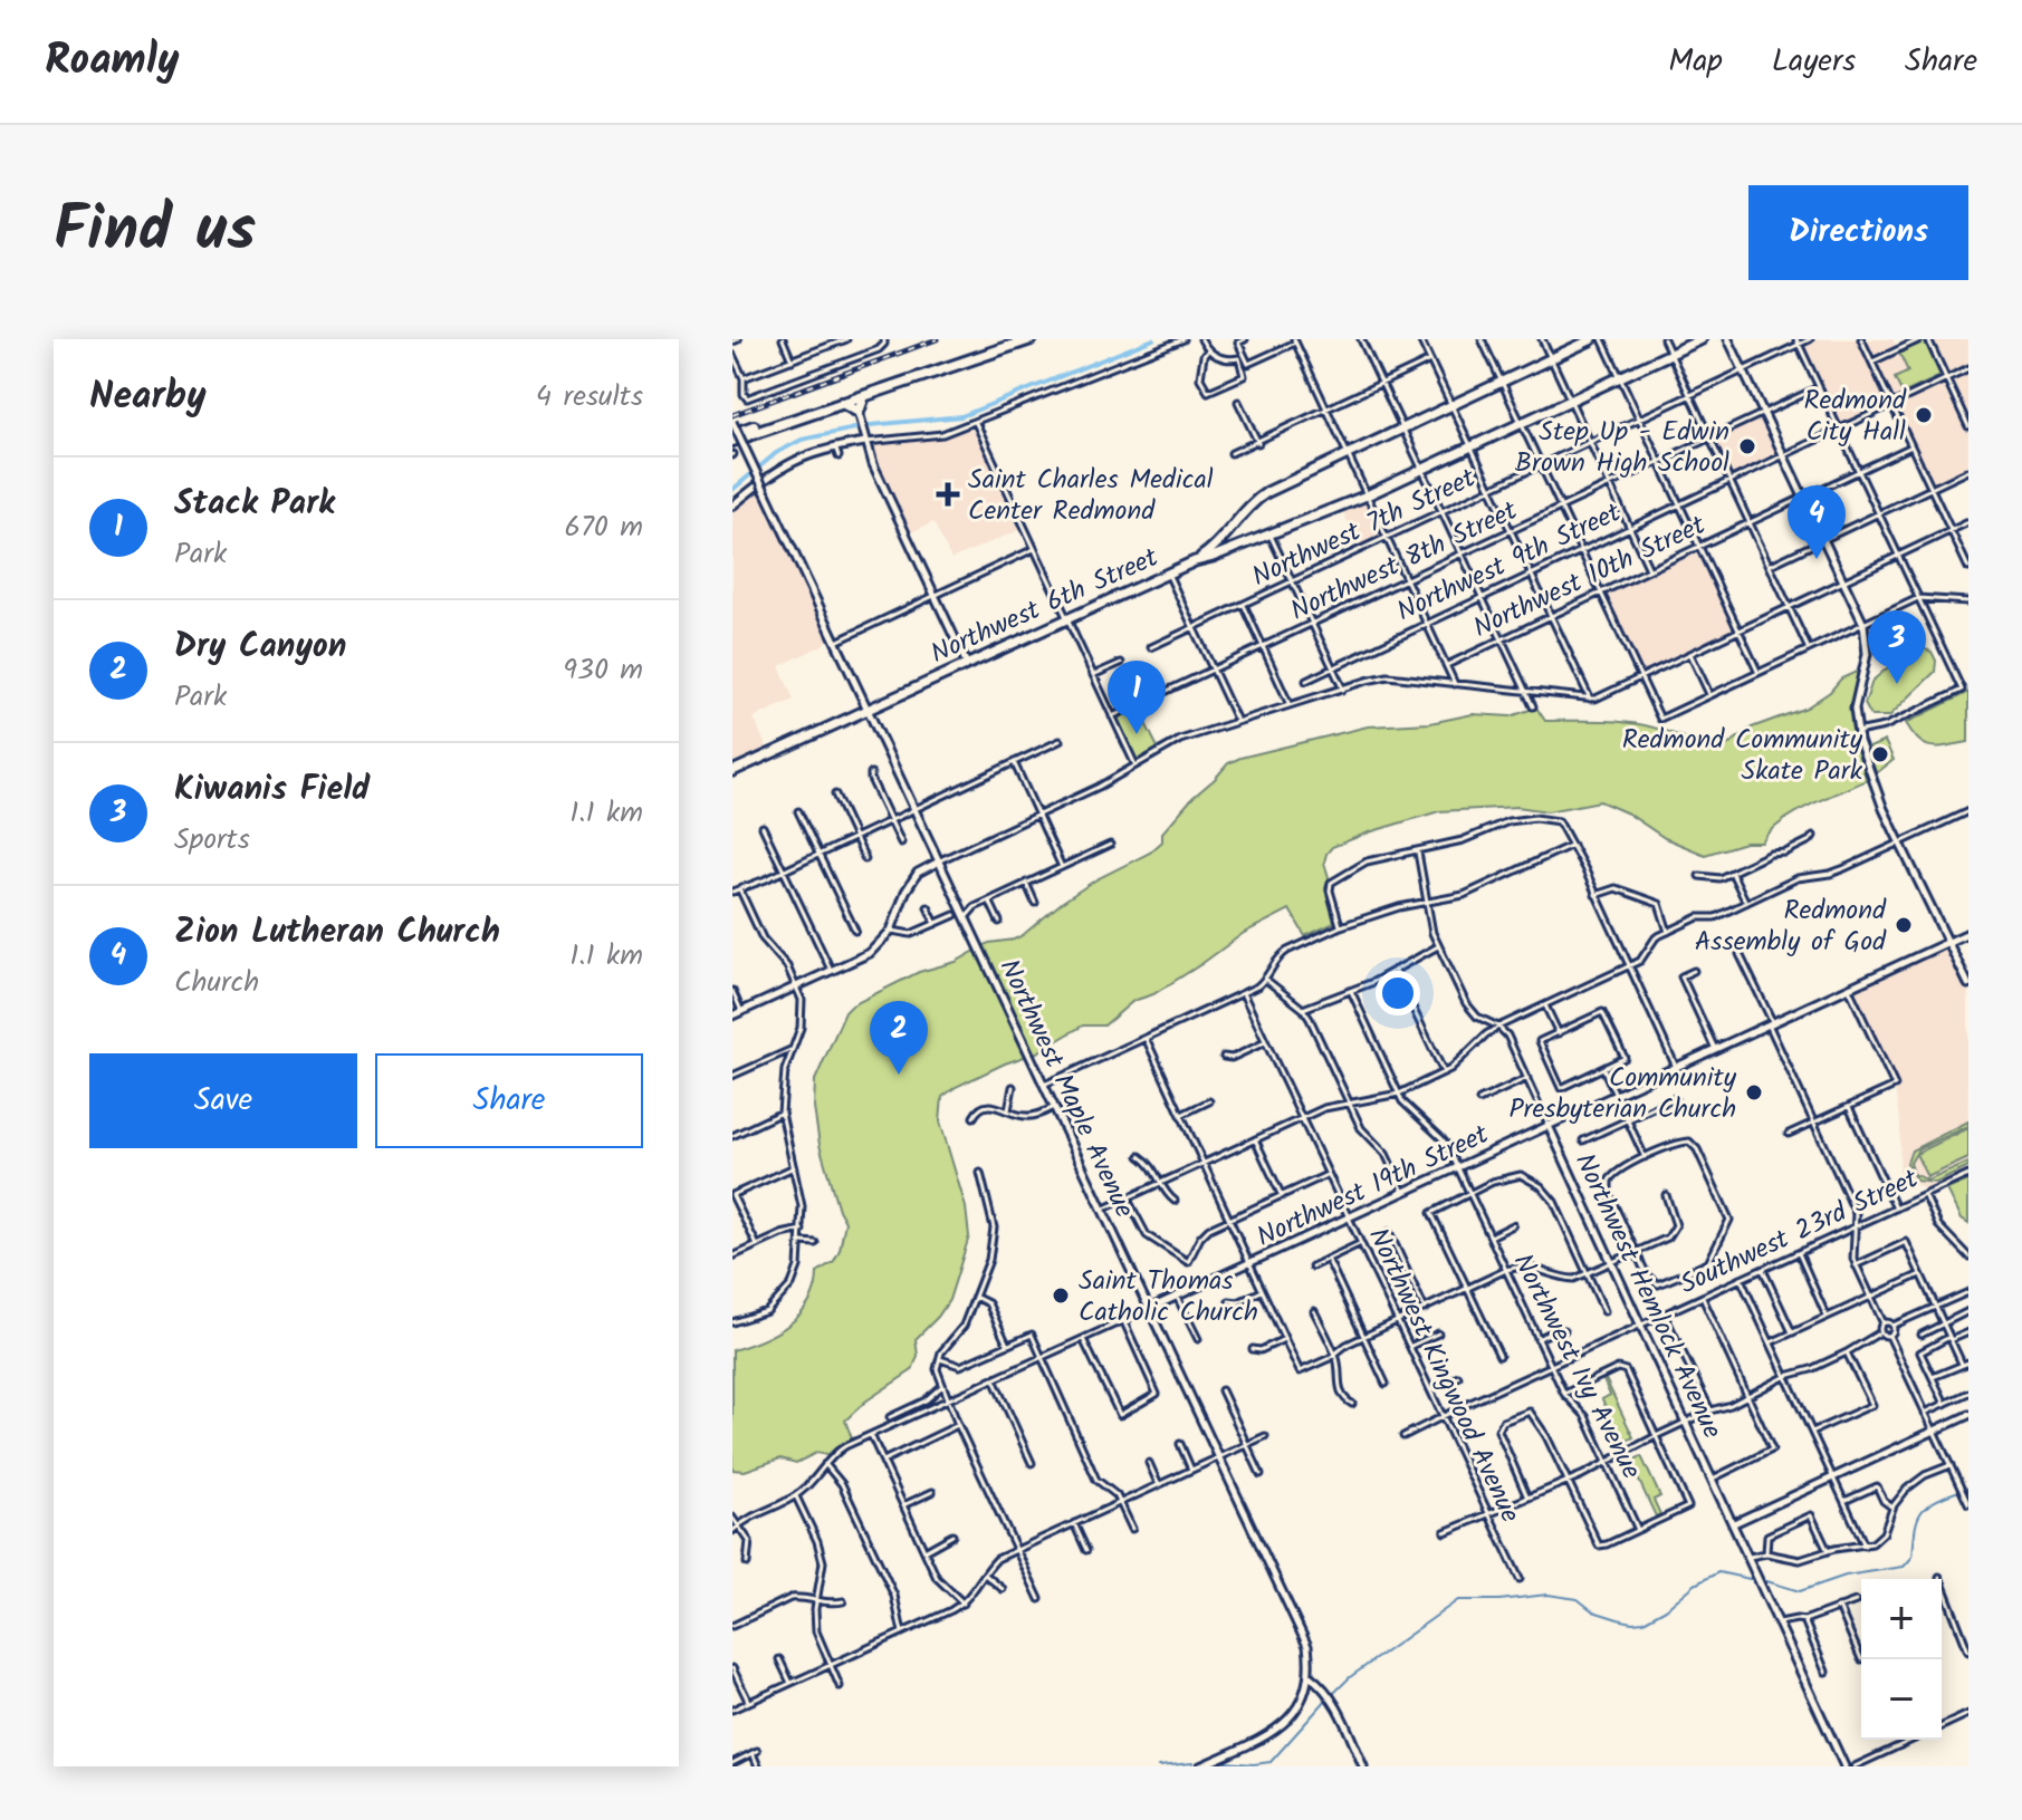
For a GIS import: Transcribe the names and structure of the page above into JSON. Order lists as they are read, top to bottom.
{
  "streets": {
    "main road": ["Northwest 6th Street"],
    "street": [
      "Northwest 7th Street",
      "Northwest 8th Street",
      "Northwest 9th Street",
      "Northwest 10th Street",
      "Northwest Maple Avenue",
      "Northwest 19th Street",
      "Southwest 23rd Street",
      "Northwest Hemlock Avenue",
      "Northwest Ivy Avenue",
      "Northwest Kingwood Avenue"
    ]
  },
  "crossings": [
    ["Northwest 6th Street", "Northwest Maple Avenue"],
    ["Northwest Maple Avenue", "Northwest 19th Street"],
    ["Northwest 19th Street", "Northwest Hemlock Avenue"],
    ["Northwest 19th Street", "Northwest Ivy Avenue"],
    ["Northwest 19th Street", "Northwest Kingwood Avenue"],
    ["Southwest 23rd Street", "Northwest Hemlock Avenue"],
    ["Southwest 23rd Street", "Northwest Ivy Avenue"],
    ["Southwest 23rd Street", "Northwest Kingwood Avenue"]
  ],
  "places": {
    "other": [
      "Redmond City Hall",
      "Step Up - Edwin Brown High School",
      "Redmond Community Skate Park",
      "Redmond Assembly of God",
      "Community Presbyterian Church",
      "Saint Thomas Catholic Church"
    ],
    "health": ["Saint Charles Medical Center Redmond"]
  },
  "page": {
    "header": "Roamly",
    "nav": ["Map", "Layers", "Share"],
    "title": "Find us",
    "buttons": [
      "Directions",
      ["Save", "Share"]
    ],
    "heading": ["Nearby", "4 results"],
    "list": [
      {
        "mark": "1",
        "name": "Stack Park",
        "note": "Park",
        "value": "670 m"
      },
      {
        "mark": "2",
        "name": "Dry Canyon",
        "note": "Park",
        "value": "930 m"
      },
      {
        "mark": "3",
        "name": "Kiwanis Field",
        "note": "Sports",
        "value": "1.1 km"
      },
      {
        "mark": "4",
        "name": "Zion Lutheran Church",
        "note": "Church",
        "value": "1.1 km"
      }
    ],
    "pins": [
      "4",
      "3",
      "1",
      "2"
    ],
    "map_buttons": ["+", "−"]
  }
}
